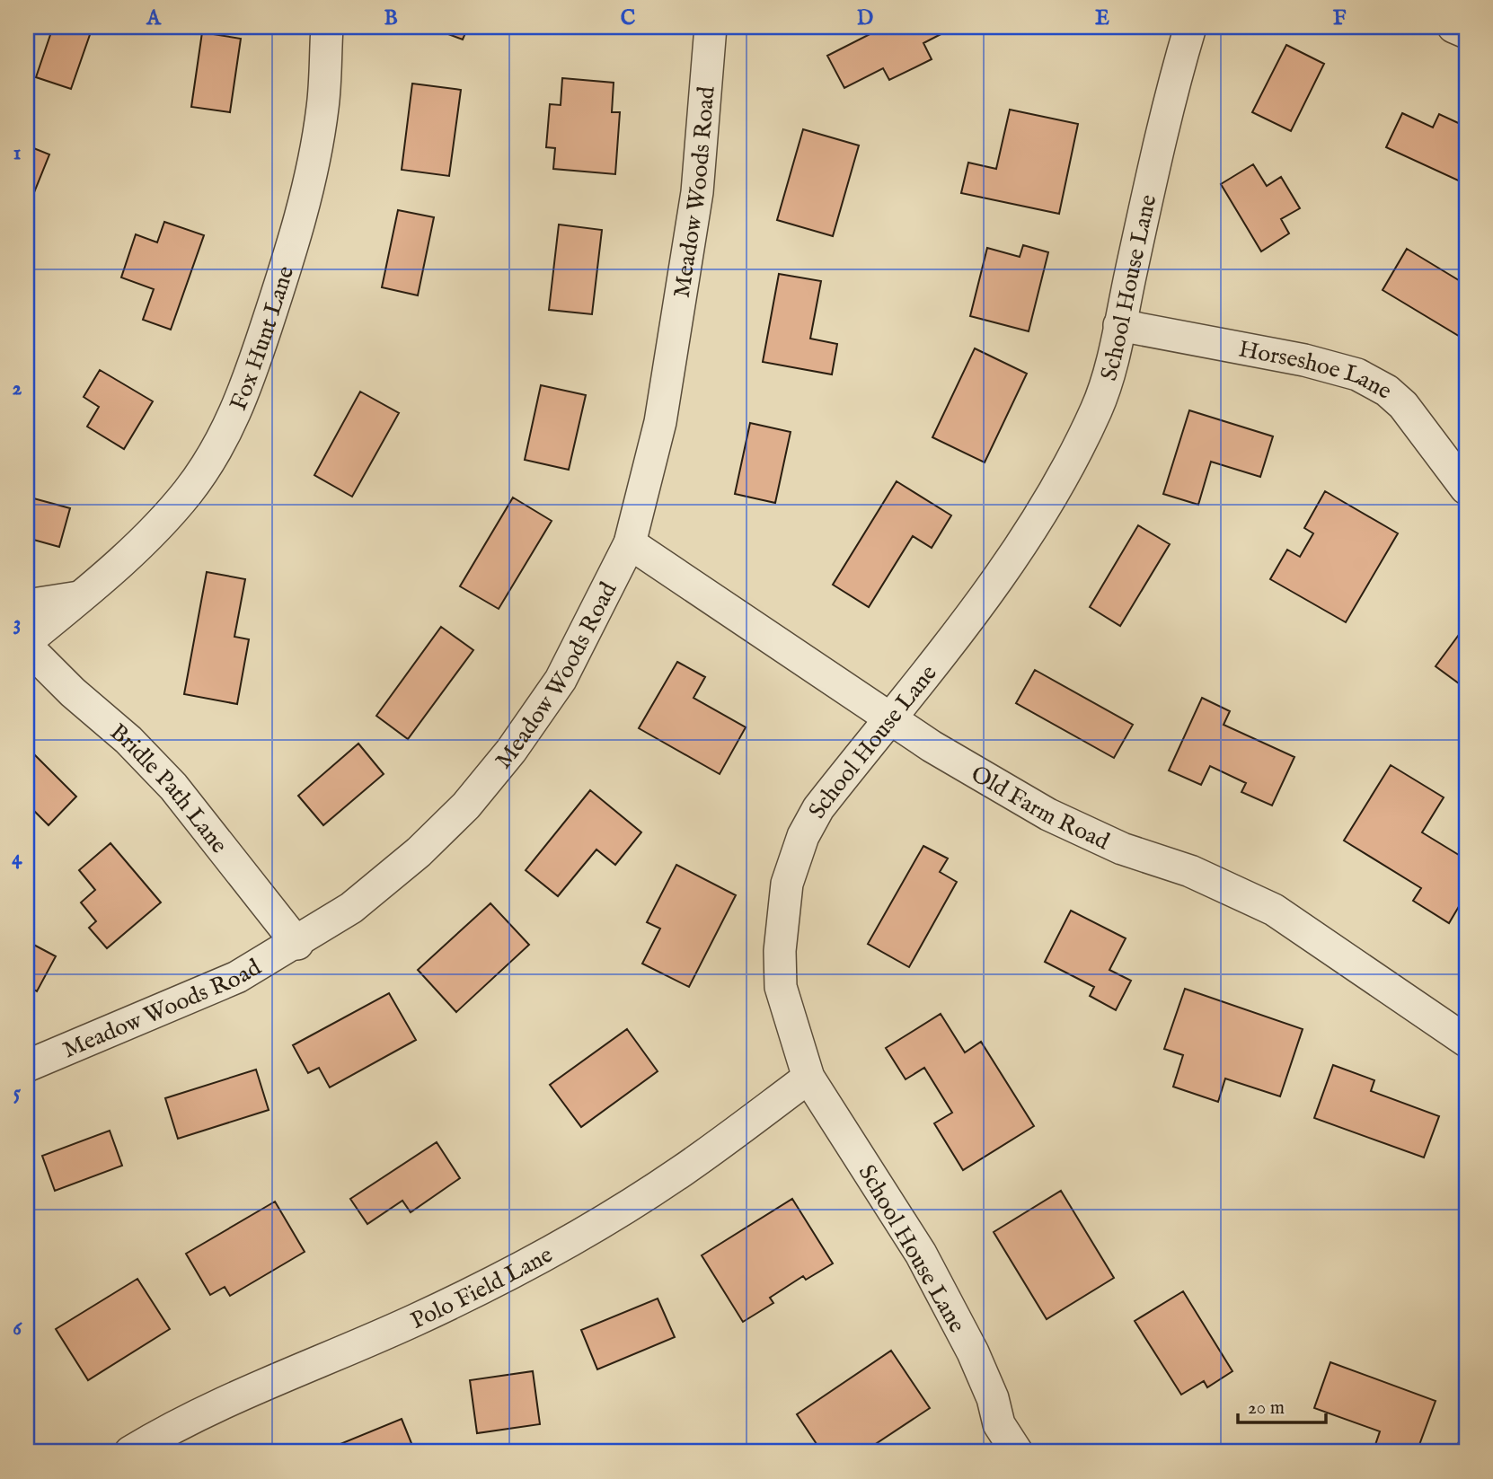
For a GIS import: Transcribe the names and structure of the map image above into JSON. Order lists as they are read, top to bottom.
{
  "streets": {
    "street": [
      "Meadow Woods Road",
      "School House Lane",
      "Fox Hunt Lane",
      "Horseshoe Lane",
      "Bridle Path Lane",
      "Old Farm Road",
      "Polo Field Lane"
    ]
  },
  "crossings": [
    ["Meadow Woods Road", "Bridle Path Lane"],
    ["Meadow Woods Road", "Old Farm Road"],
    ["School House Lane", "Horseshoe Lane"],
    ["School House Lane", "Old Farm Road"],
    ["School House Lane", "Polo Field Lane"]
  ],
  "scale_bar": "20 m",
  "grid": {
    "columns": [
      "A",
      "B",
      "C",
      "D",
      "E",
      "F"
    ],
    "rows": [
      "1",
      "2",
      "3",
      "4",
      "5",
      "6"
    ]
  }
}
